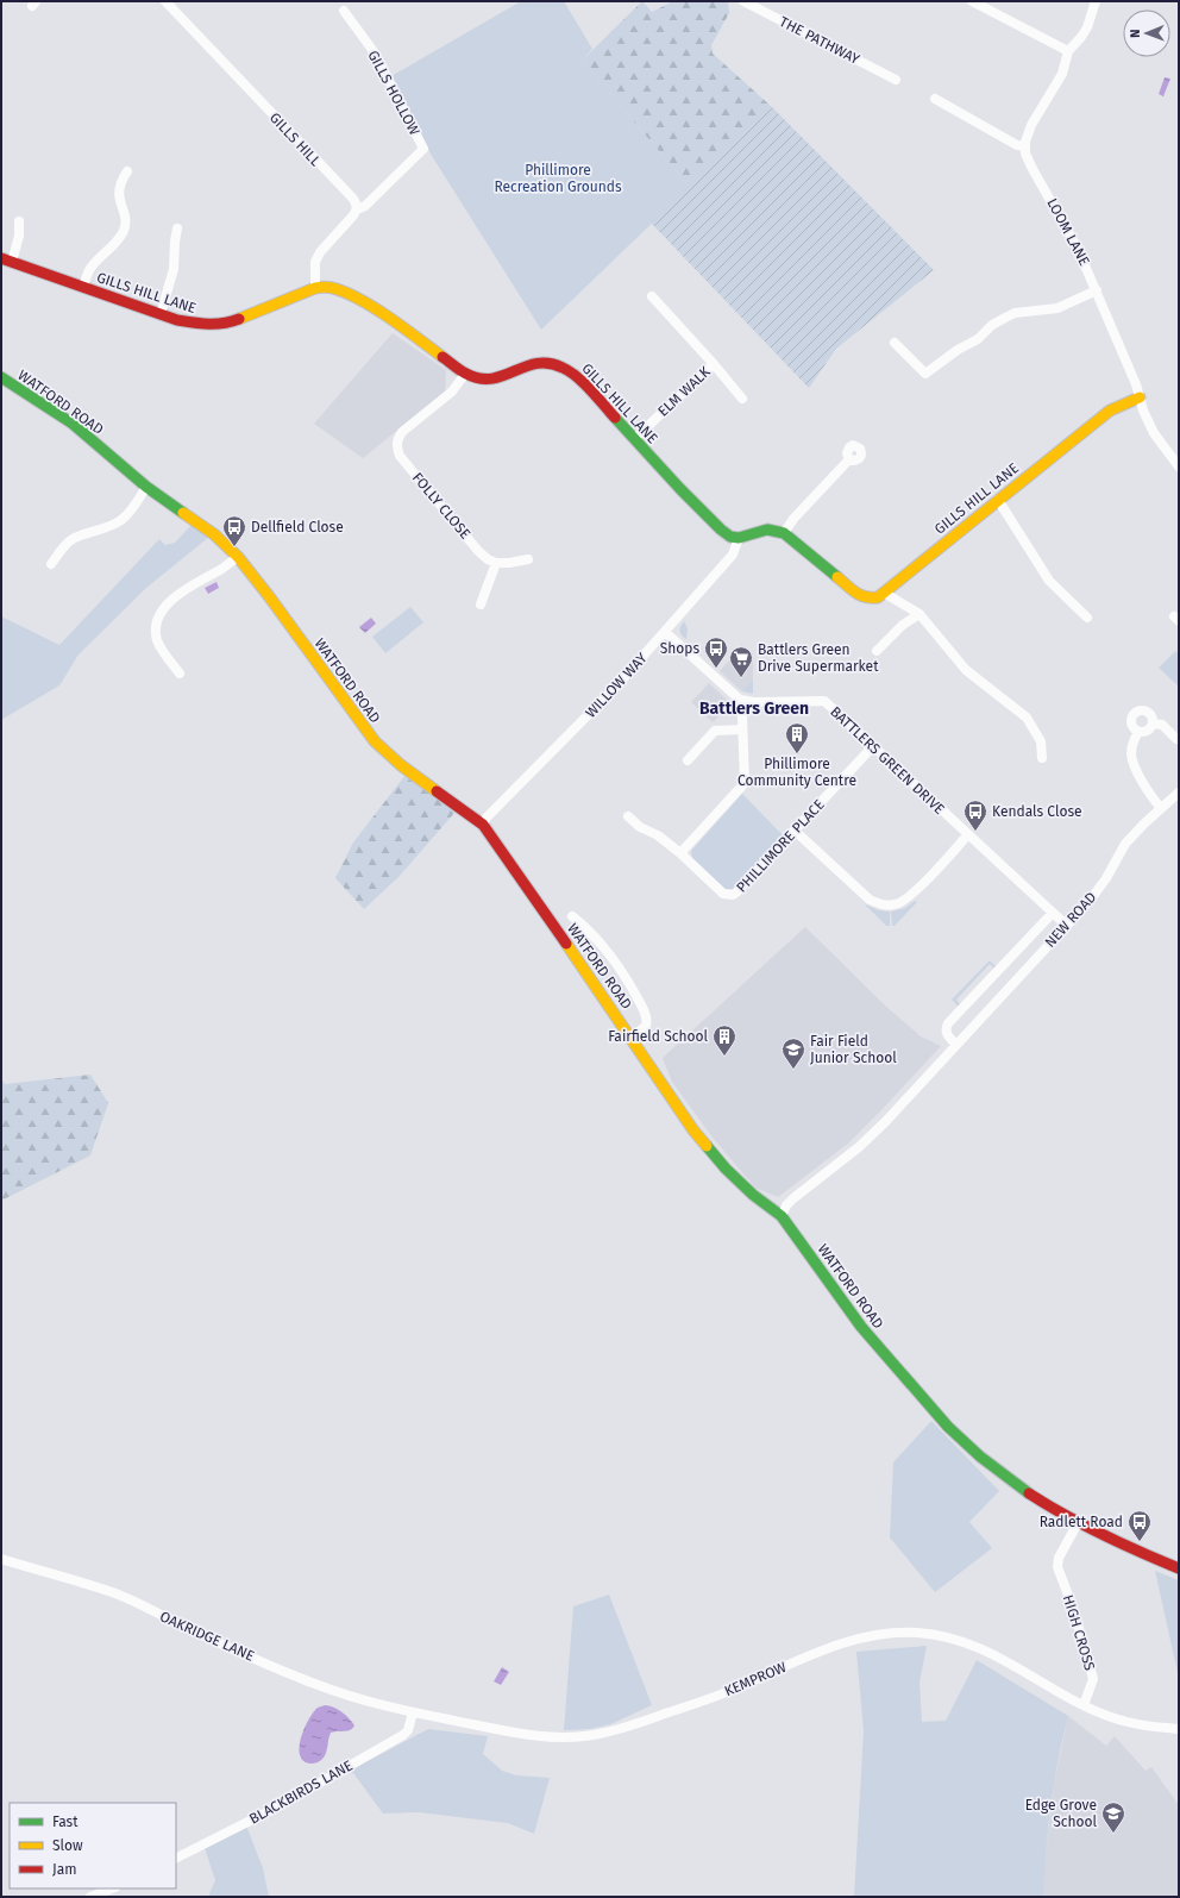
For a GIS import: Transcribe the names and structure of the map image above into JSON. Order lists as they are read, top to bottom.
{
  "streets": {
    "main road": ["GILLS HILL LANE", "WATFORD ROAD"],
    "street": [
      "THE PATHWAY",
      "GILLS HOLLOW",
      "GILLS HILL",
      "LOOM LANE",
      "ELM WALK",
      "FOLLY CLOSE",
      "WILLOW WAY",
      "BATTLERS GREEN DRIVE",
      "PHILLIMORE PLACE",
      "NEW ROAD",
      "HIGH CROSS",
      "OAKRIDGE LANE",
      "KEMPROW",
      "BLACKBIRDS LANE"
    ]
  },
  "crossings": [
    ["GILLS HOLLOW", "GILLS HILL"],
    ["LOOM LANE", "GILLS HILL LANE"],
    ["GILLS HILL LANE", "ELM WALK"],
    ["GILLS HILL LANE", "FOLLY CLOSE"],
    ["GILLS HILL LANE", "WILLOW WAY"],
    ["WATFORD ROAD", "WILLOW WAY"],
    ["WATFORD ROAD", "NEW ROAD"],
    ["WATFORD ROAD", "HIGH CROSS"],
    ["BATTLERS GREEN DRIVE", "PHILLIMORE PLACE"],
    ["BATTLERS GREEN DRIVE", "NEW ROAD"],
    ["HIGH CROSS", "KEMPROW"],
    ["OAKRIDGE LANE", "KEMPROW"],
    ["OAKRIDGE LANE", "BLACKBIRDS LANE"],
    ["KEMPROW", "BLACKBIRDS LANE"]
  ],
  "districts": ["Battlers Green"],
  "parks": ["Phillimore Recreation Grounds"],
  "places": {
    "bus stop": [
      "Dellfield Close",
      "Shops",
      "Kendals Close",
      "Radlett Road"
    ],
    "supermarket": ["Battlers Green Drive Supermarket"],
    "building": ["Phillimore Community Centre", "Fairfield School"],
    "school or university": ["Fair Field Junior School", "Edge Grove School"]
  },
  "legend": ["Fast", "Slow", "Jam"],
  "north": "left"
}
